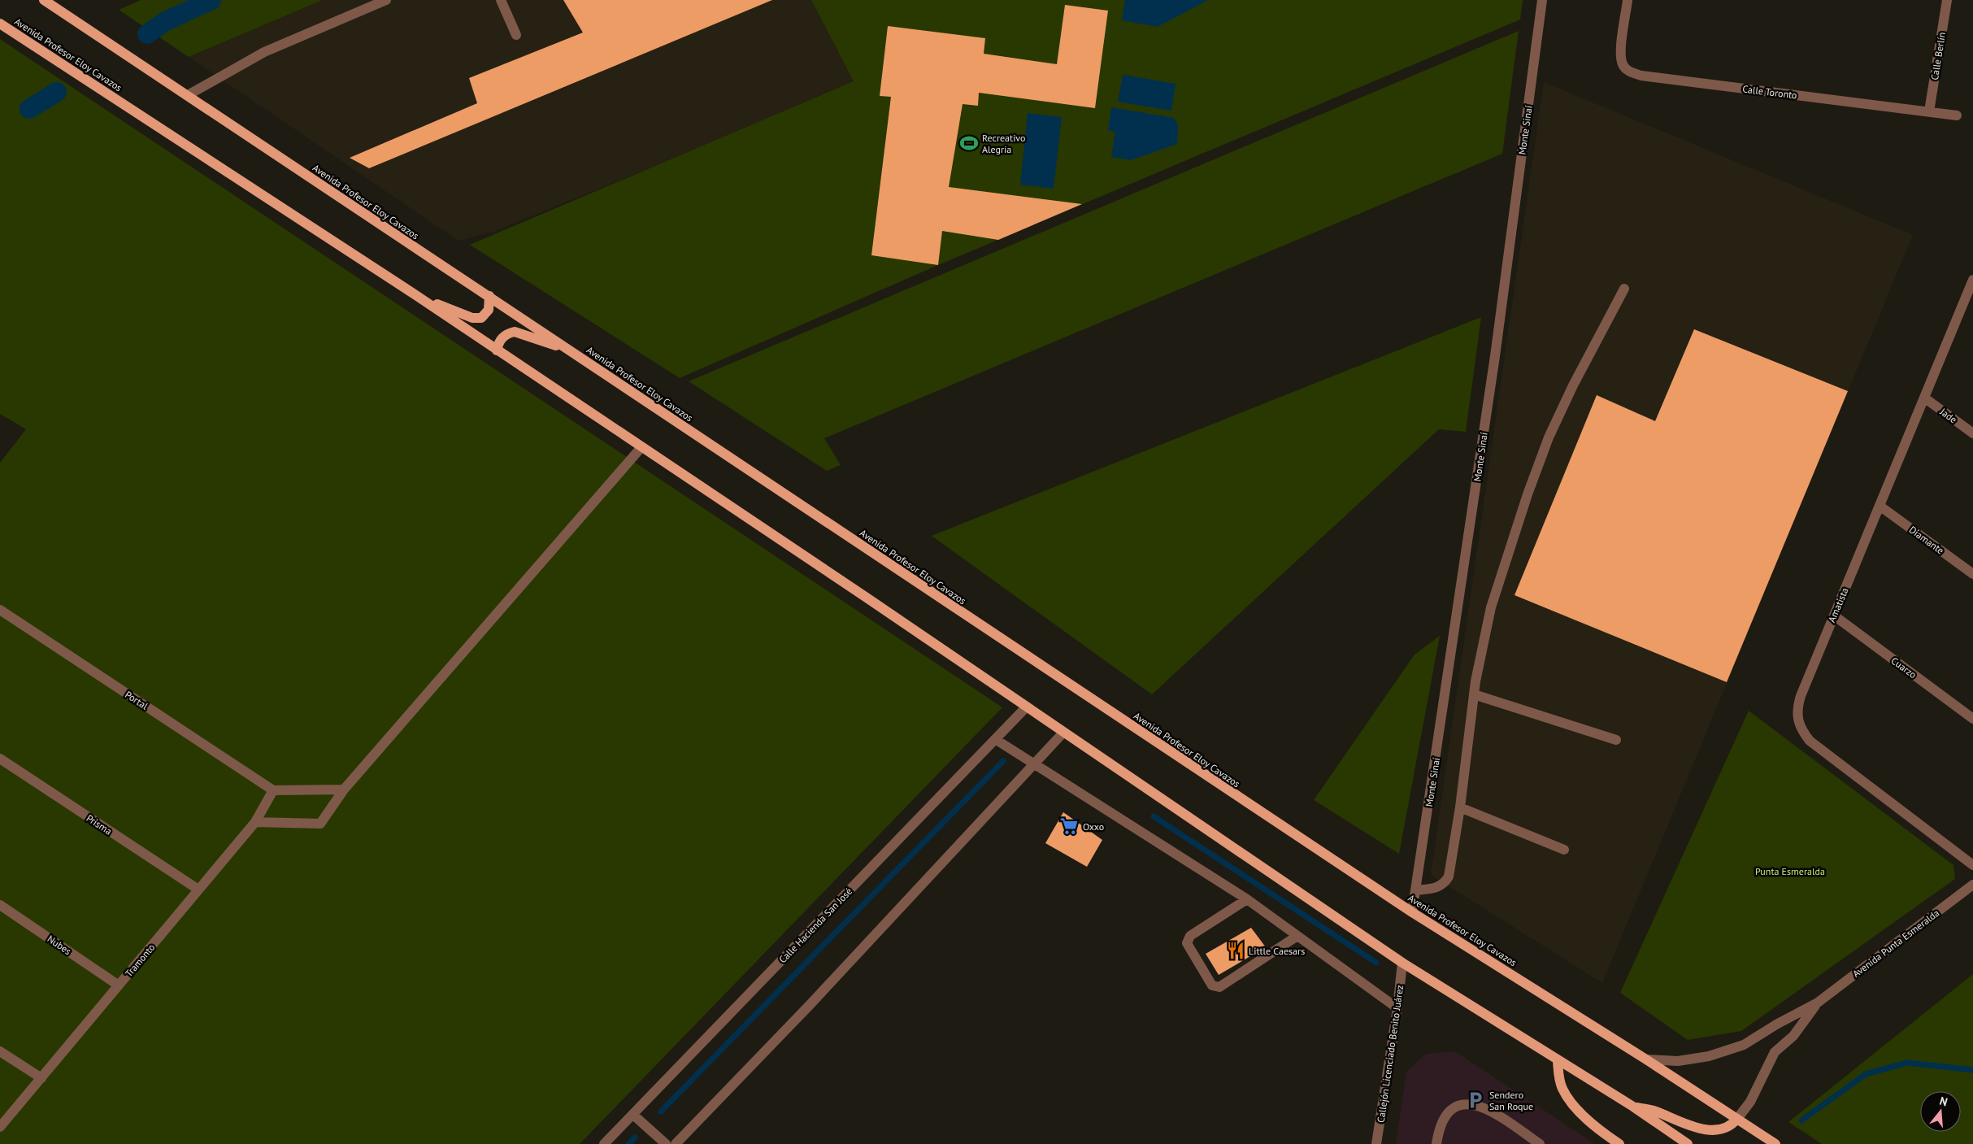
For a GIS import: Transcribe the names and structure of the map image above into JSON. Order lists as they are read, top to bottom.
{
  "streets": {
    "main road": ["Avenida Profesor Eloy Cavazos"],
    "street": [
      "Calle Berlín",
      "Calle Toronto",
      "Monte Sinaí",
      "Jade",
      "Diamante",
      "Amatista",
      "Cuarzo",
      "Portal",
      "Prisma",
      "Calle Hacienda San José",
      "Avenida Punta Esmeralda",
      "Nubes",
      "Tramonto",
      "Callejón Licenciado Benito Juárez"
    ]
  },
  "crossings": [
    ["Avenida Profesor Eloy Cavazos", "Monte Sinaí"],
    ["Avenida Profesor Eloy Cavazos", "Calle Hacienda San José"],
    ["Avenida Profesor Eloy Cavazos", "Avenida Punta Esmeralda"],
    ["Avenida Profesor Eloy Cavazos", "Callejón Licenciado Benito Juárez"],
    ["Calle Berlín", "Calle Toronto"],
    ["Jade", "Amatista"],
    ["Diamante", "Amatista"],
    ["Amatista", "Cuarzo"],
    ["Portal", "Tramonto"],
    ["Prisma", "Tramonto"],
    ["Nubes", "Tramonto"]
  ],
  "parks": ["Punta Esmeralda"],
  "places": {
    "sports": ["Recreativo Alegría"],
    "supermarket": ["Oxxo"],
    "restaurant": ["Little Caesars"],
    "parking": ["Sendero San Roque"]
  },
  "north": "top"
}
